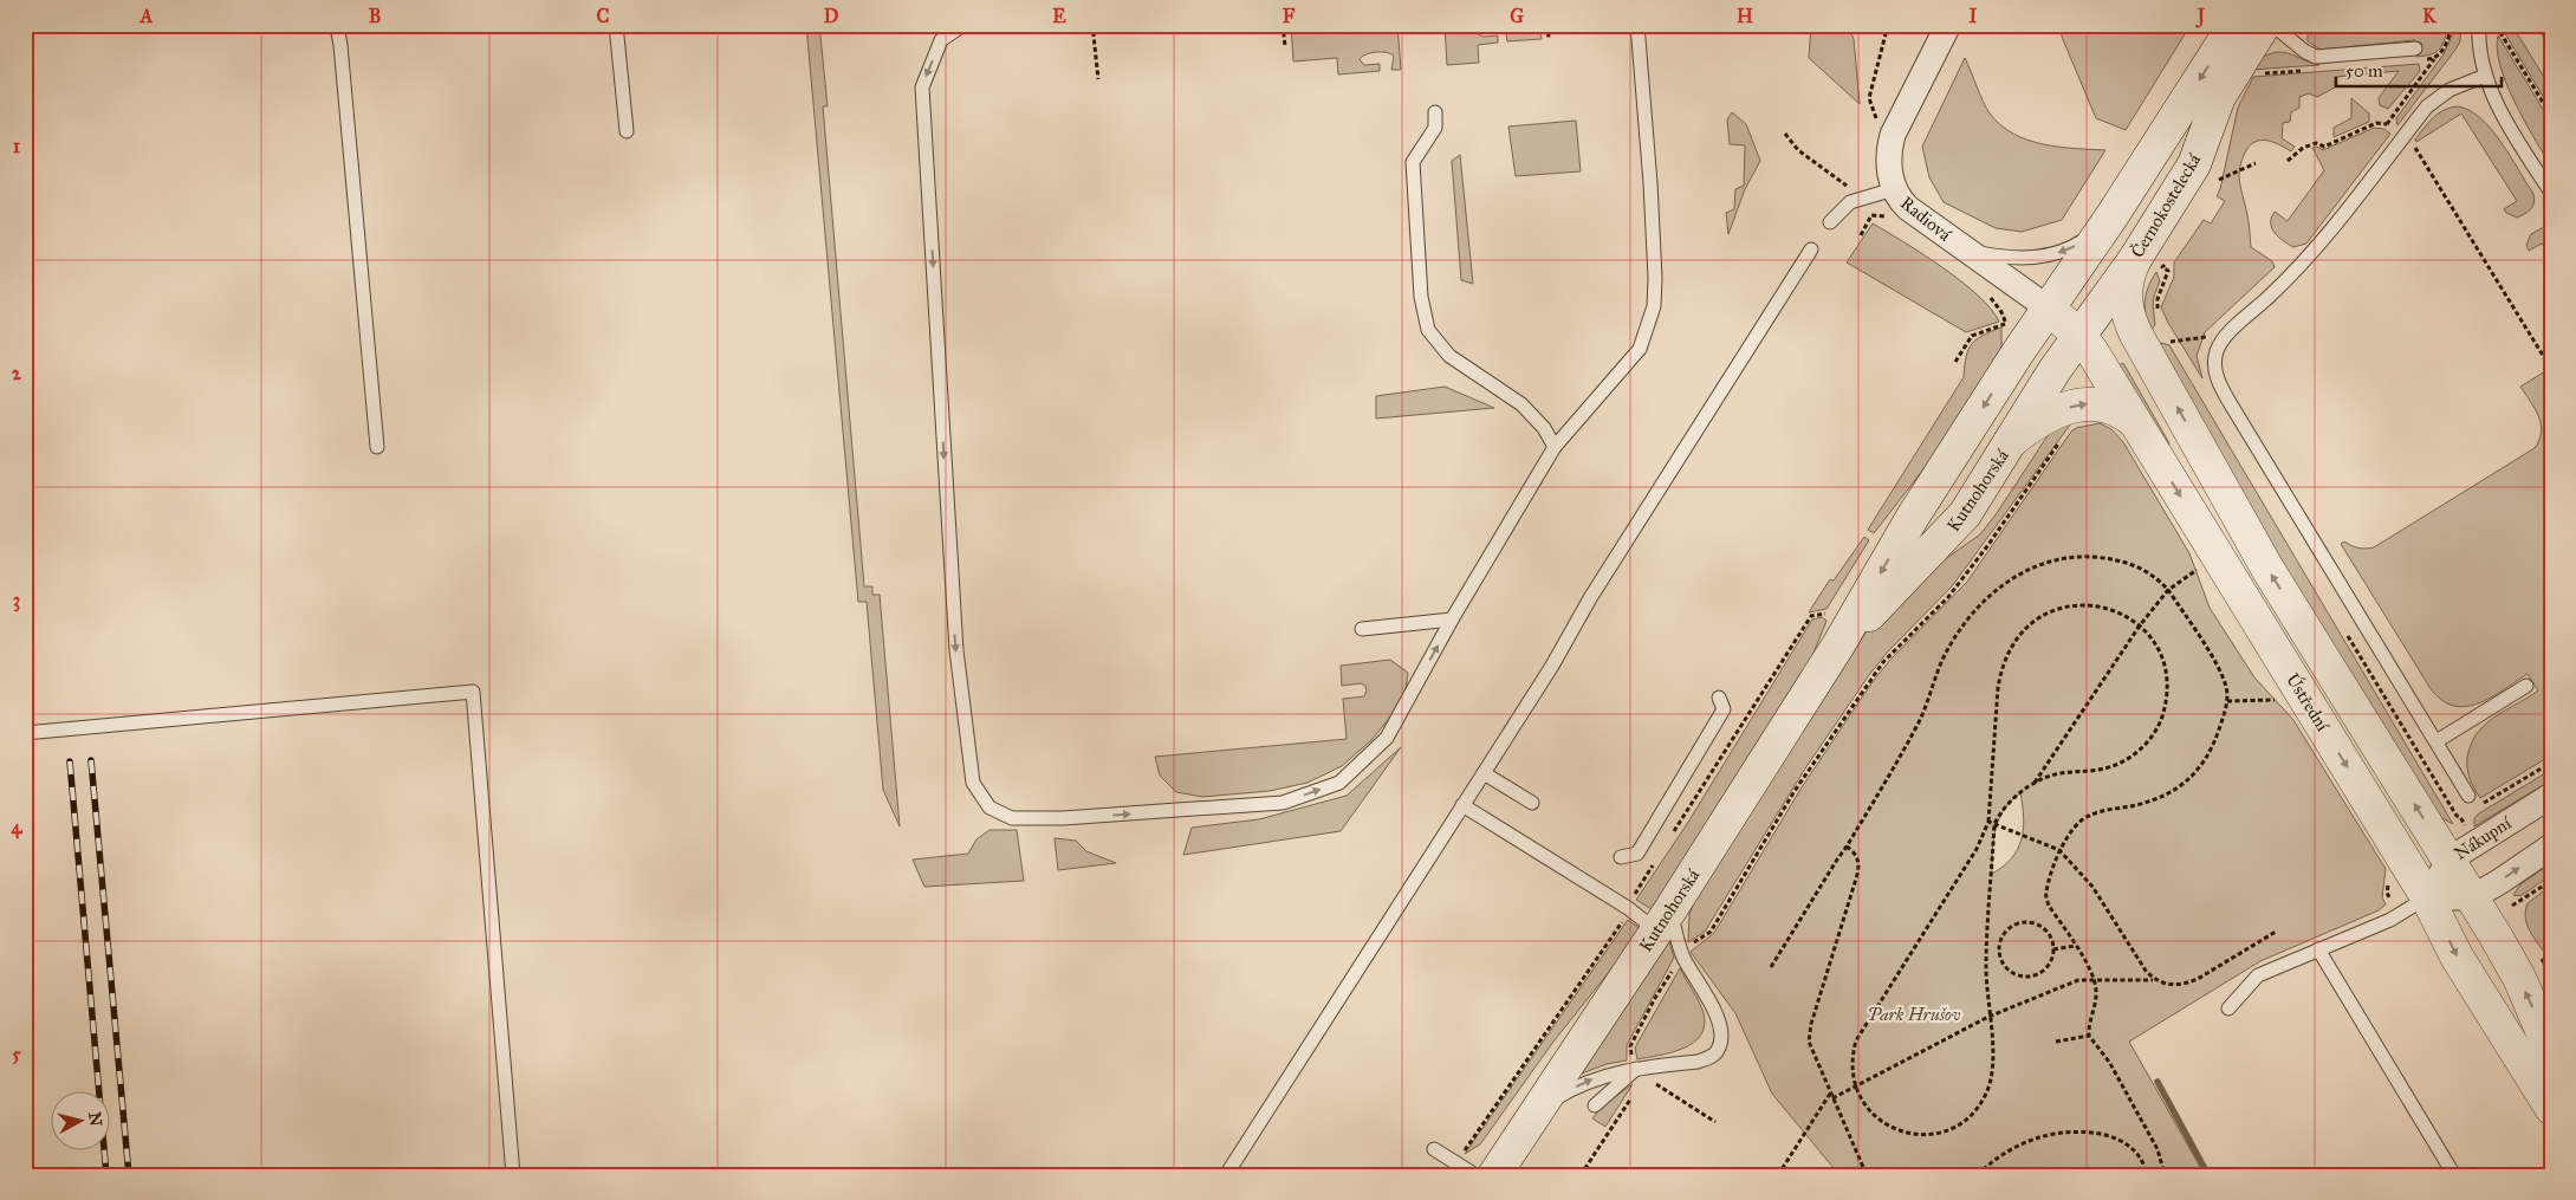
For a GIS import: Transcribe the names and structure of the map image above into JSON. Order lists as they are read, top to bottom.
{
  "streets": {
    "main road": ["Černokostelecká", "Kutnohorská", "Ústřední"],
    "street": ["Radiová", "Nákupní"]
  },
  "crossings": [
    ["Černokostelecká", "Radiová"],
    ["Černokostelecká", "Kutnohorská"],
    ["Černokostelecká", "Ústřední"],
    ["Radiová", "Kutnohorská"],
    ["Kutnohorská", "Ústřední"],
    ["Ústřední", "Nákupní"]
  ],
  "parks": ["Park Hrušov"],
  "scale_bar": "50 m",
  "north": "right",
  "grid": {
    "columns": [
      "A",
      "B",
      "C",
      "D",
      "E",
      "F",
      "G",
      "H",
      "I",
      "J",
      "K"
    ],
    "rows": [
      "1",
      "2",
      "3",
      "4",
      "5"
    ]
  }
}
